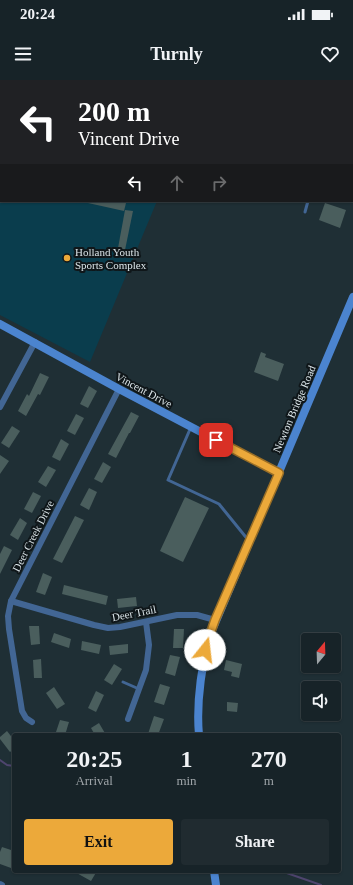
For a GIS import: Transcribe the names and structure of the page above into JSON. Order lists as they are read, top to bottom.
{
  "streets": {
    "main road": ["Vincent Drive", "Newton Bridge Road"],
    "street": ["Deer Creek Drive", "Deer Trail"]
  },
  "crossings": [
    ["Vincent Drive", "Newton Bridge Road"],
    ["Vincent Drive", "Deer Creek Drive"],
    ["Newton Bridge Road", "Deer Trail"],
    ["Deer Creek Drive", "Deer Trail"]
  ],
  "places": ["Holland Youth Sports Complex"],
  "north": "top",
  "page": {
    "status": "20:24",
    "header": "Turnly",
    "turn": ["200 m", "Vincent Drive"],
    "eta": [
      "20:25",
      "Arrival",
      "1",
      "min",
      "270",
      "m"
    ],
    "buttons": ["Exit", "Share"]
  }
}
